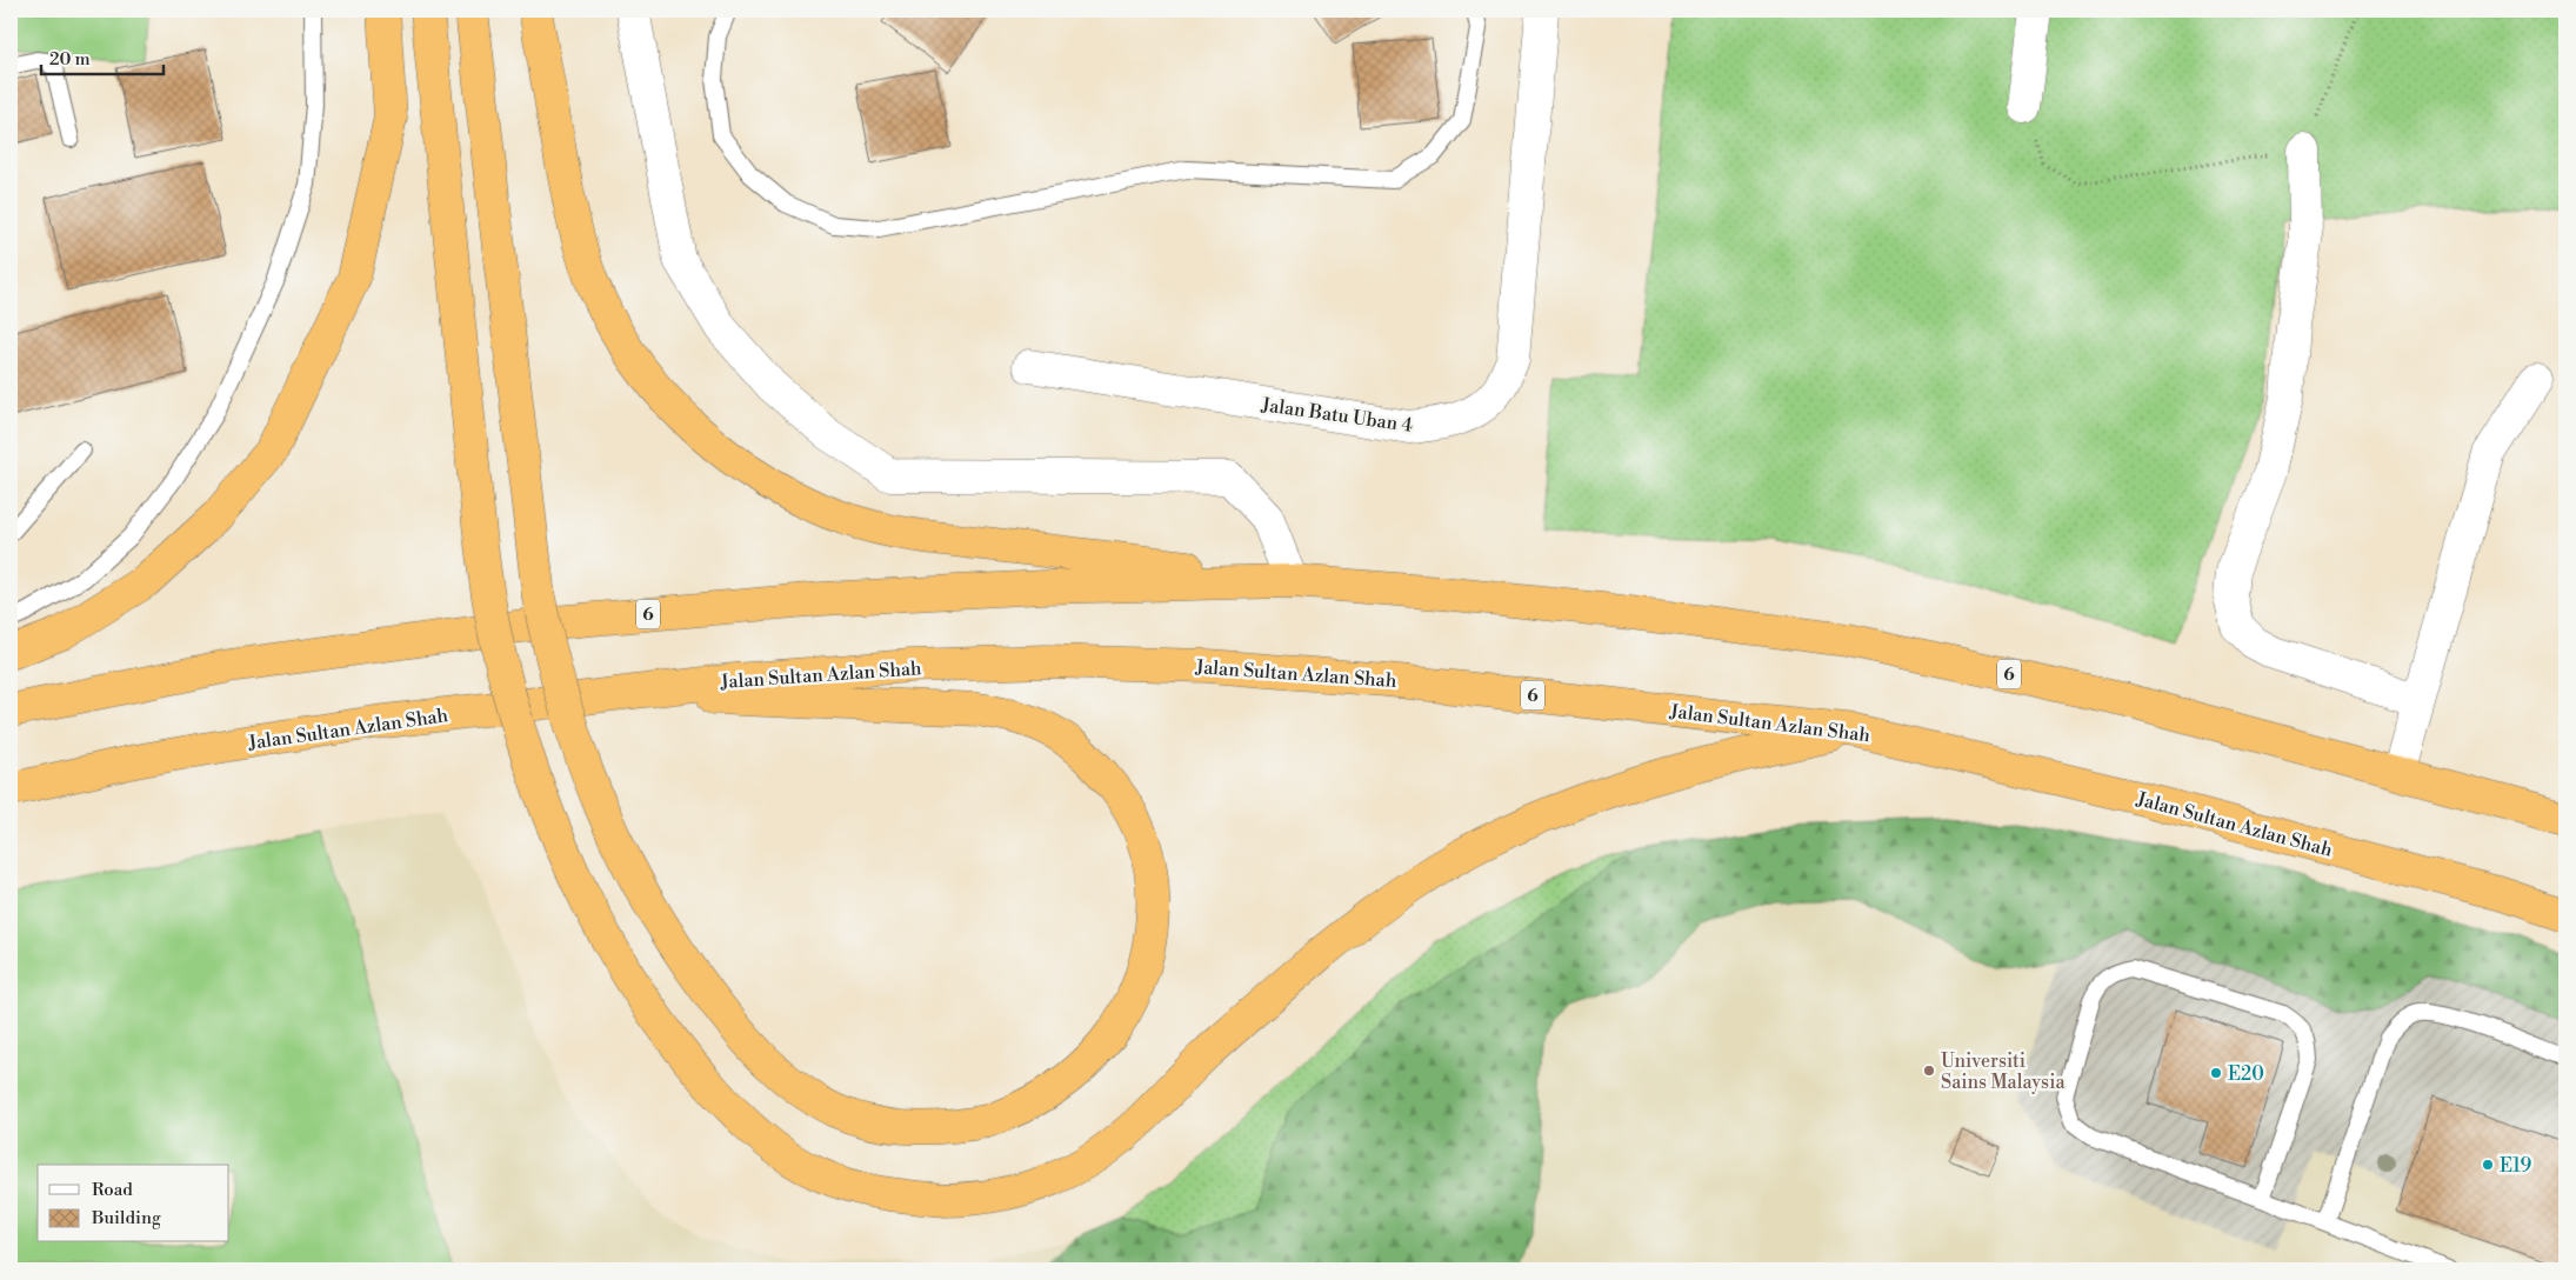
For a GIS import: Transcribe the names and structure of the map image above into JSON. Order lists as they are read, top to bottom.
{
  "streets": {
    "highway": ["6", "Jalan Sultan Azlan Shah"],
    "street": ["Jalan Batu Uban 4"]
  },
  "places": ["Universiti Sains Malaysia", "E20", "E19"],
  "legend": ["Road", "Building"],
  "scale_bar": "20 m"
}
